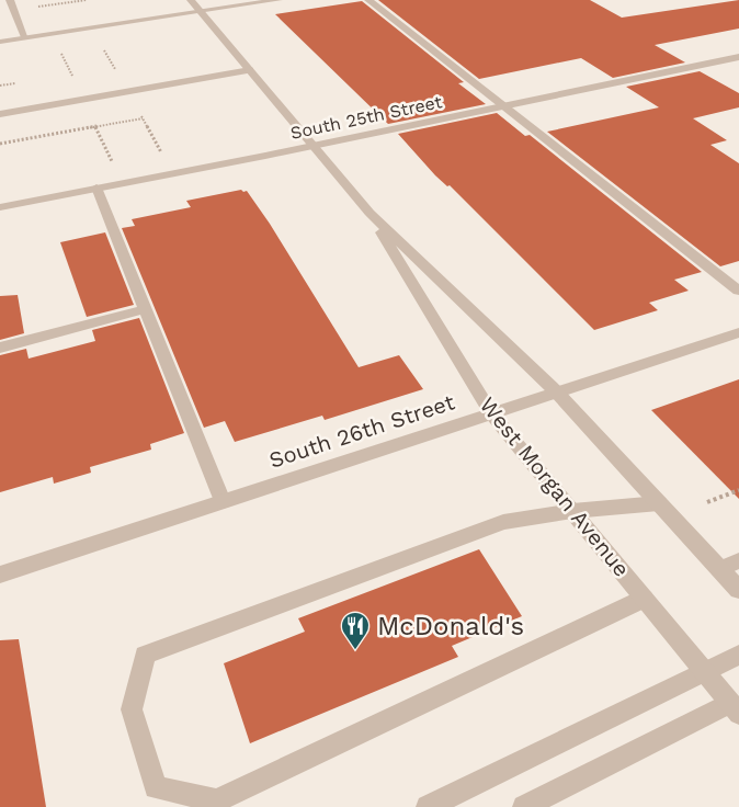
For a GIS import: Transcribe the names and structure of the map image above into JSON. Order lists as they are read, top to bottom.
{
  "streets": {
    "street": ["South 25th Street", "South 26th Street", "West Morgan Avenue"]
  },
  "crossings": [
    ["South 25th Street", "West Morgan Avenue"],
    ["South 26th Street", "West Morgan Avenue"]
  ],
  "places": {
    "restaurant": ["McDonald's"]
  }
}
